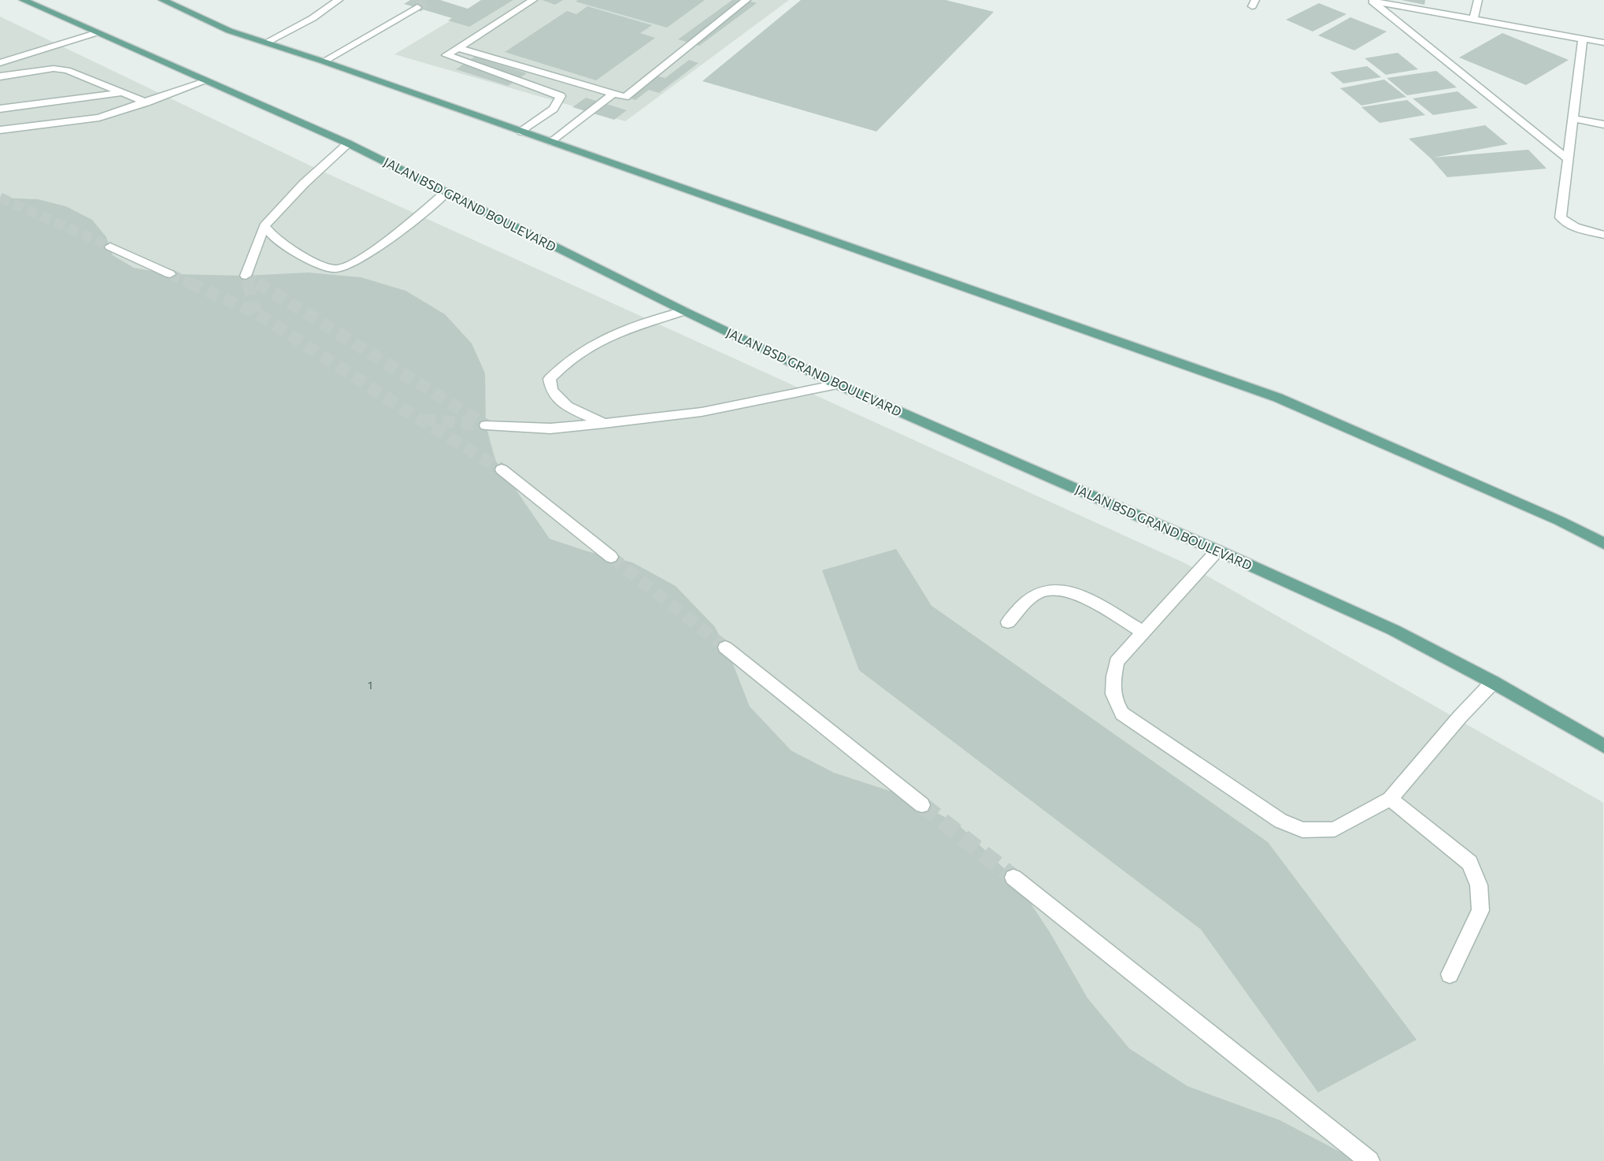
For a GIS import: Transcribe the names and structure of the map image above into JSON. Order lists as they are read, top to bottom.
{
  "streets": {
    "main road": ["JALAN BSD GRAND BOULEVARD"]
  },
  "house_numbers": ["1"]
}
